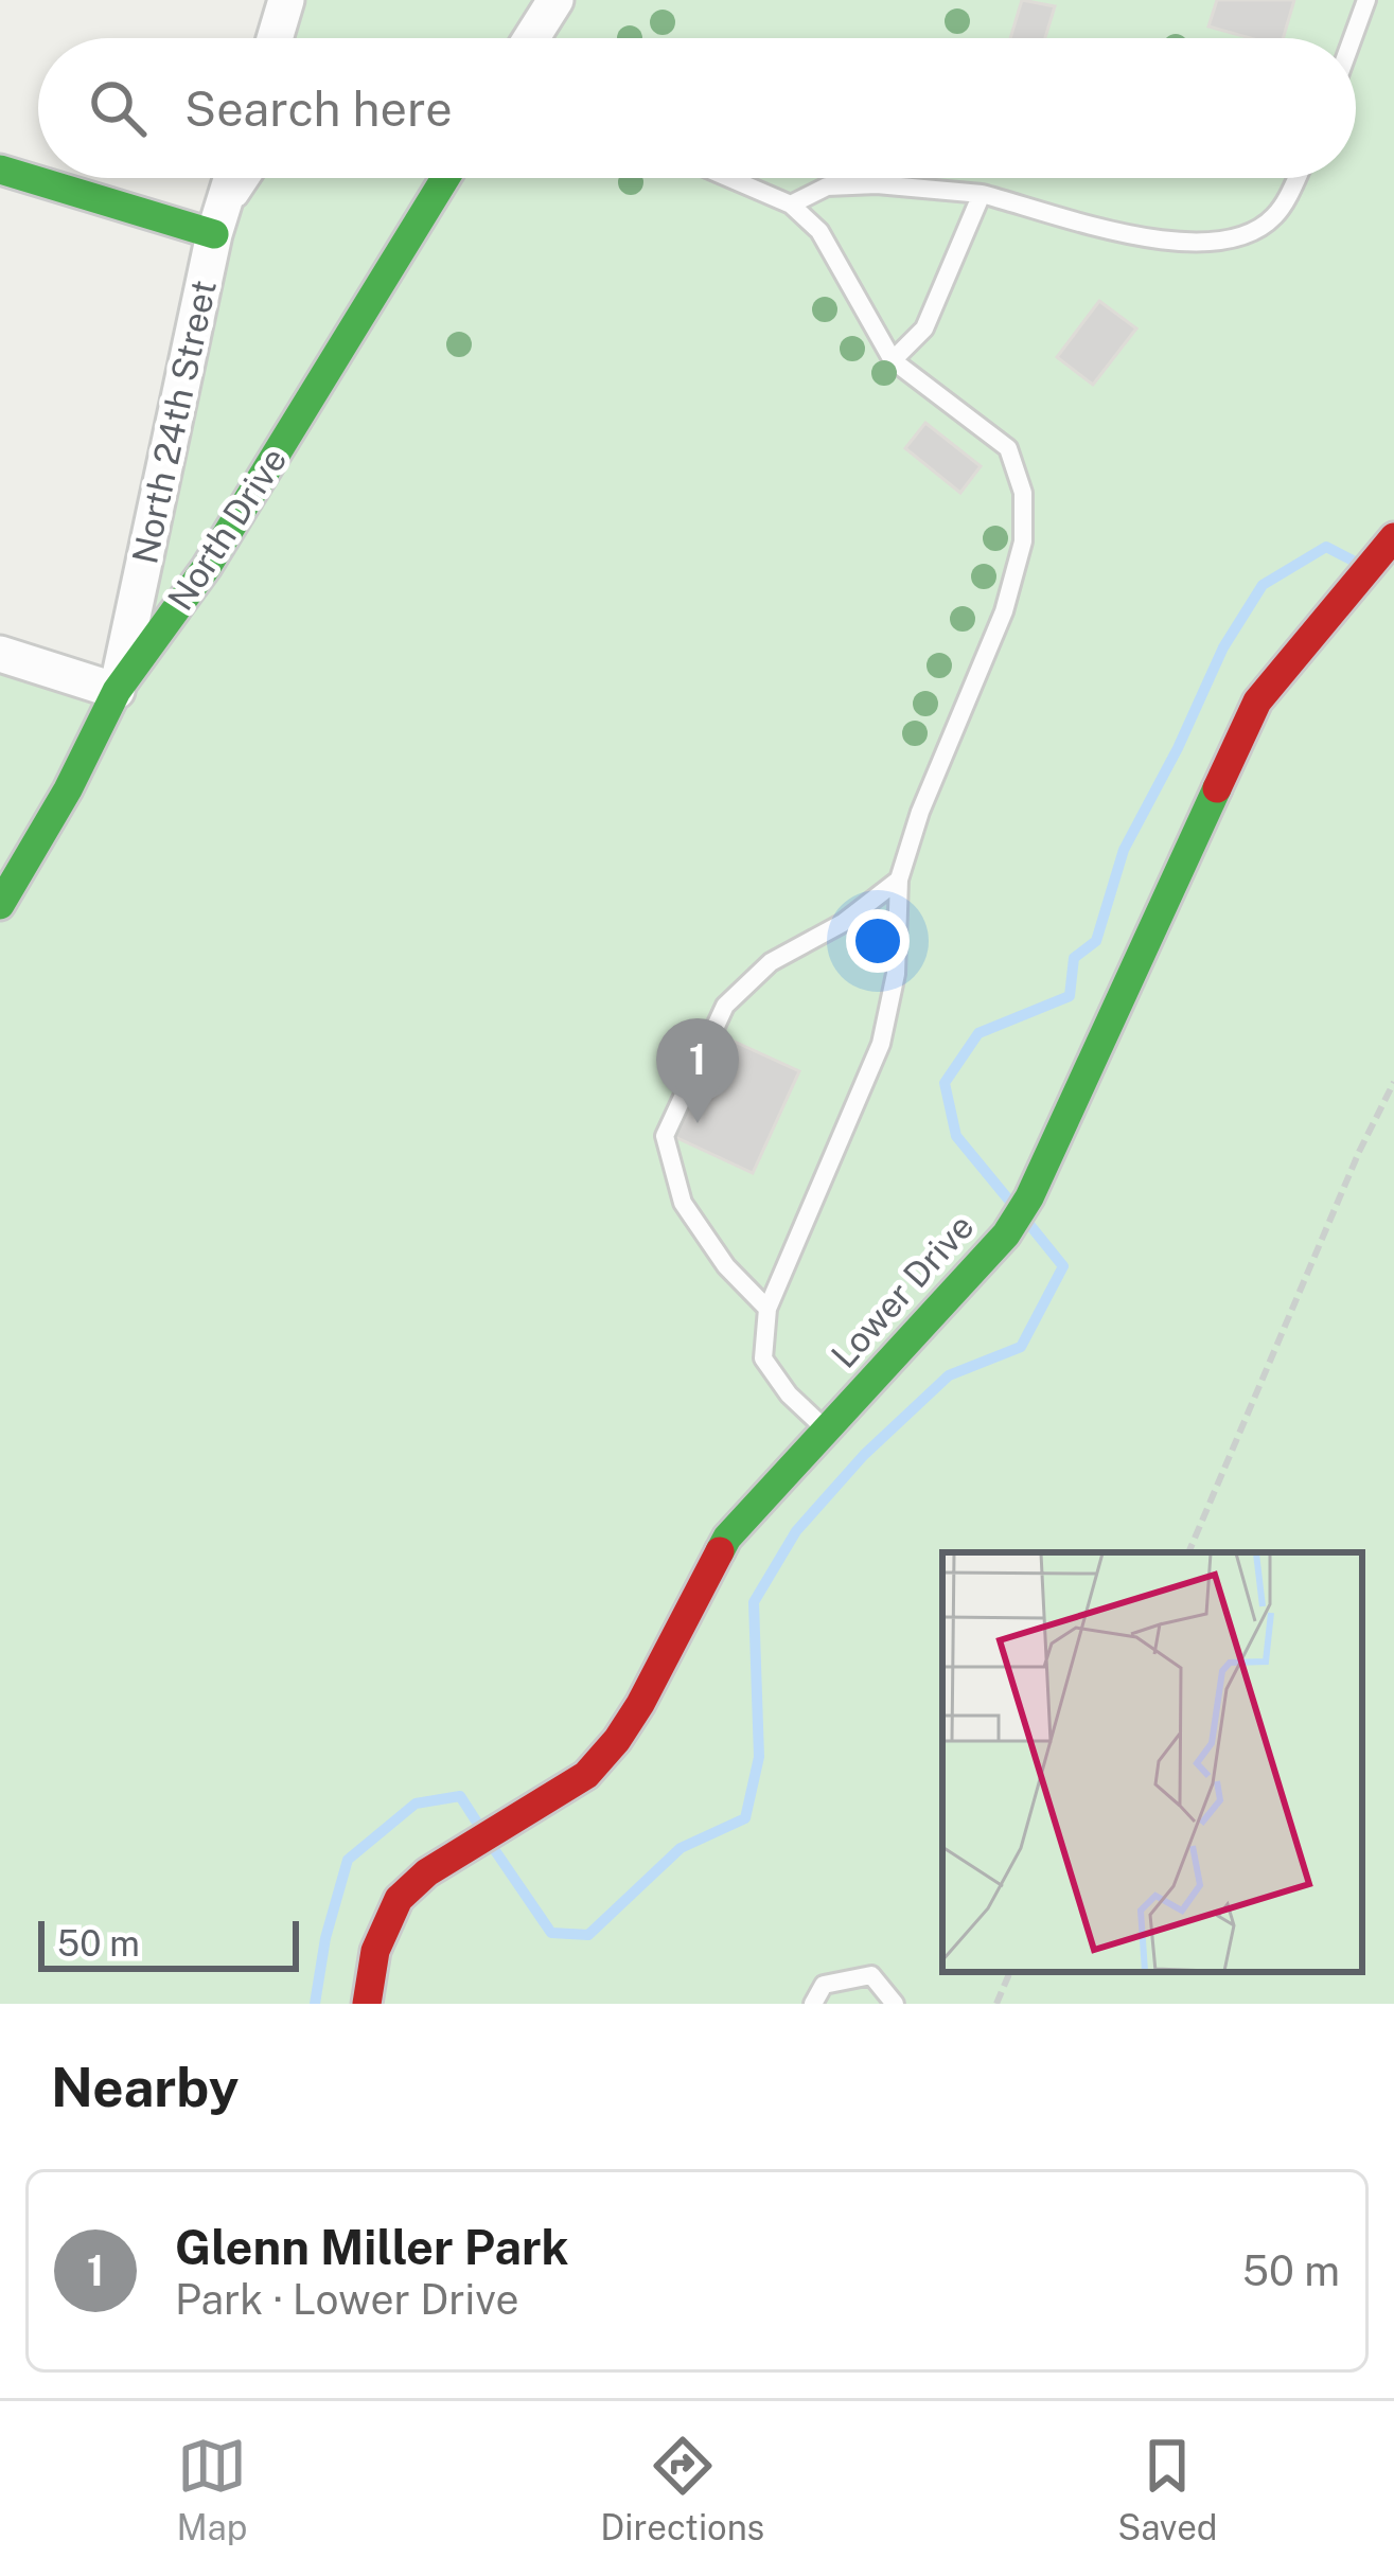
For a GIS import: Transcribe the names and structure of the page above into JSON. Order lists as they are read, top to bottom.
{
  "streets": {
    "street": ["North 24th Street", "North Drive", "Lower Drive"]
  },
  "crossings": [
    ["North 24th Street", "North Drive"]
  ],
  "scale_bar": "50 m",
  "page": {
    "search": "Search here",
    "pins": "1",
    "scale": "50 m",
    "heading": "Nearby",
    "list": [
      {
        "mark": "1",
        "name": "Glenn Miller Park",
        "note": "Park · Lower Drive",
        "value": "50 m"
      }
    ],
    "nav": ["Map", "Directions", "Saved"]
  }
}
